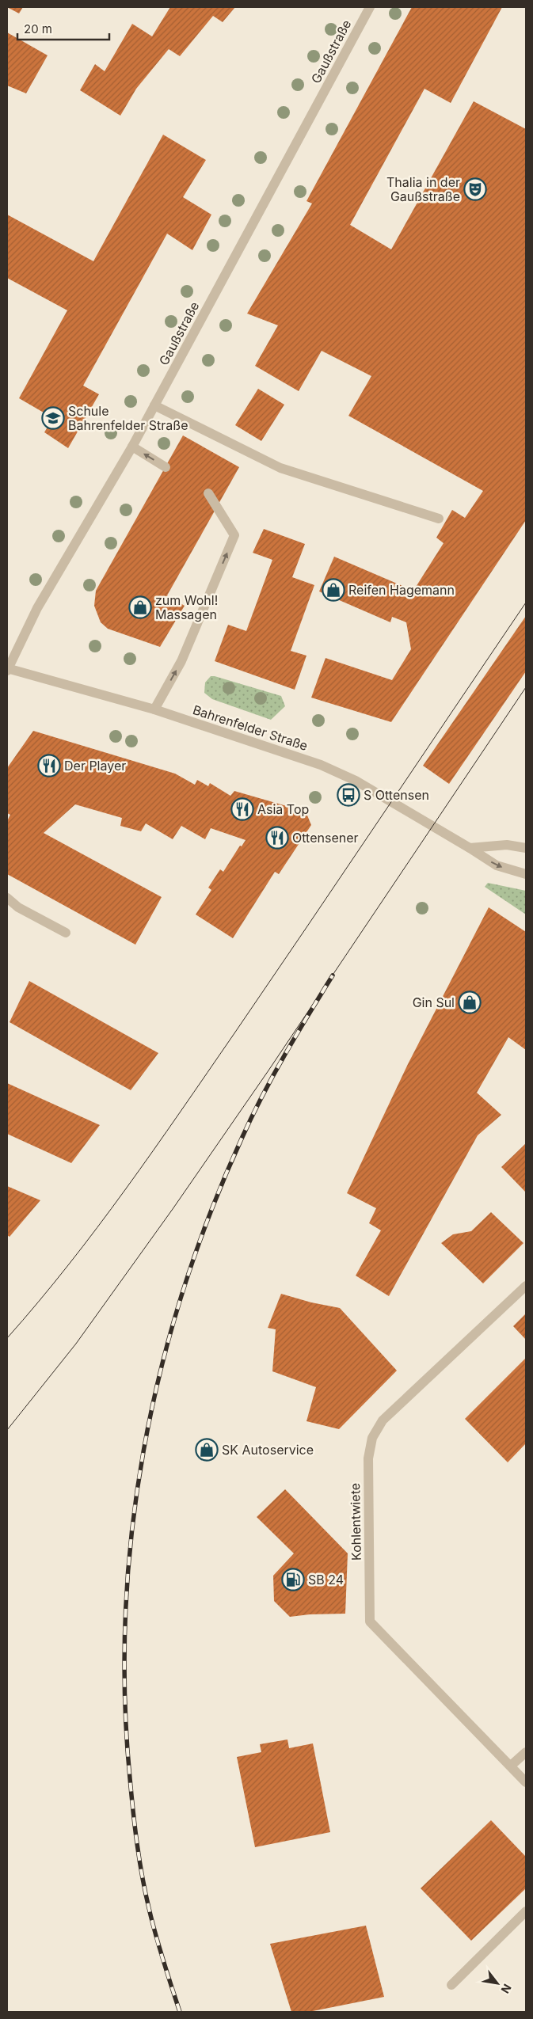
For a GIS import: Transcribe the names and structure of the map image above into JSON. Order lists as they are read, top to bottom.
{
  "streets": {
    "street": ["Gaußstraße", "Bahrenfelder Straße", "Kohlentwiete"]
  },
  "crossings": [
    ["Gaußstraße", "Bahrenfelder Straße"]
  ],
  "places": {
    "theatre": ["Thalia in der Gaußstraße"],
    "school or university": ["Schule Bahrenfelder Straße"],
    "shop": [
      "Reifen Hagemann",
      "zum Wohl! Massagen",
      "Gin Sul",
      "SK Autoservice"
    ],
    "restaurant": ["Der Player", "Asia Top", "Ottensener"],
    "bus stop": ["S Ottensen"],
    "fuel station": ["SB 24"]
  },
  "scale_bar": "20 m",
  "north": "bottom right"
}
